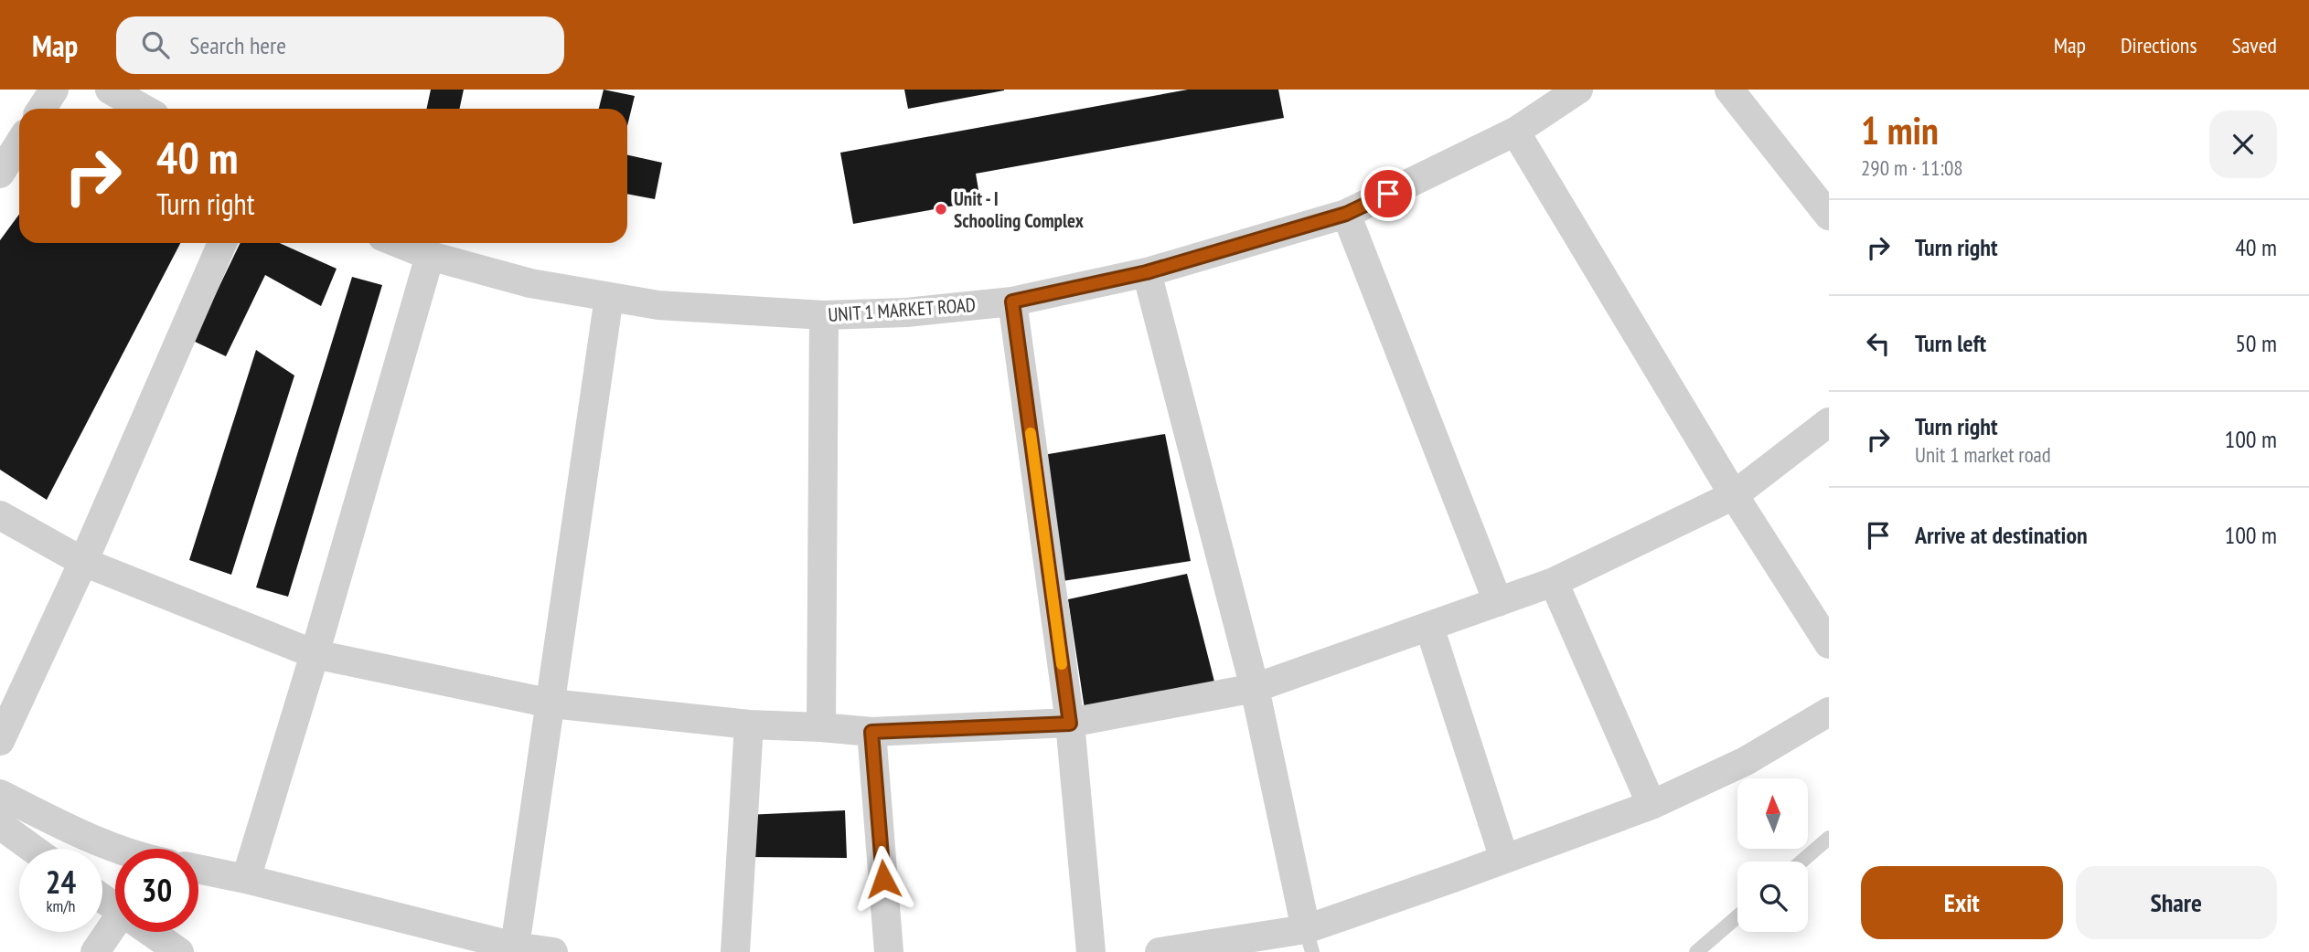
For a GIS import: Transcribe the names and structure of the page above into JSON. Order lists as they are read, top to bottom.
{
  "streets": {
    "street": ["UNIT 1 MARKET ROAD"]
  },
  "places": ["Unit - I Schooling Complex"],
  "north": "top",
  "page": {
    "header": "Map",
    "search": "Search here",
    "nav": ["Map", "Directions", "Saved"],
    "heading": ["1 min", "290 m · 11:08"],
    "turn": ["40 m", "Turn right"],
    "list": [
      {
        "name": "Turn right",
        "value": "40 m"
      },
      {
        "name": "Turn left",
        "value": "50 m"
      },
      {
        "name": "Turn right",
        "note": "Unit 1 market road",
        "value": "100 m"
      },
      {
        "name": "Arrive at destination",
        "value": "100 m"
      }
    ],
    "speed": "24 km/h",
    "limit": "30",
    "buttons": ["Exit", "Share"]
  }
}
